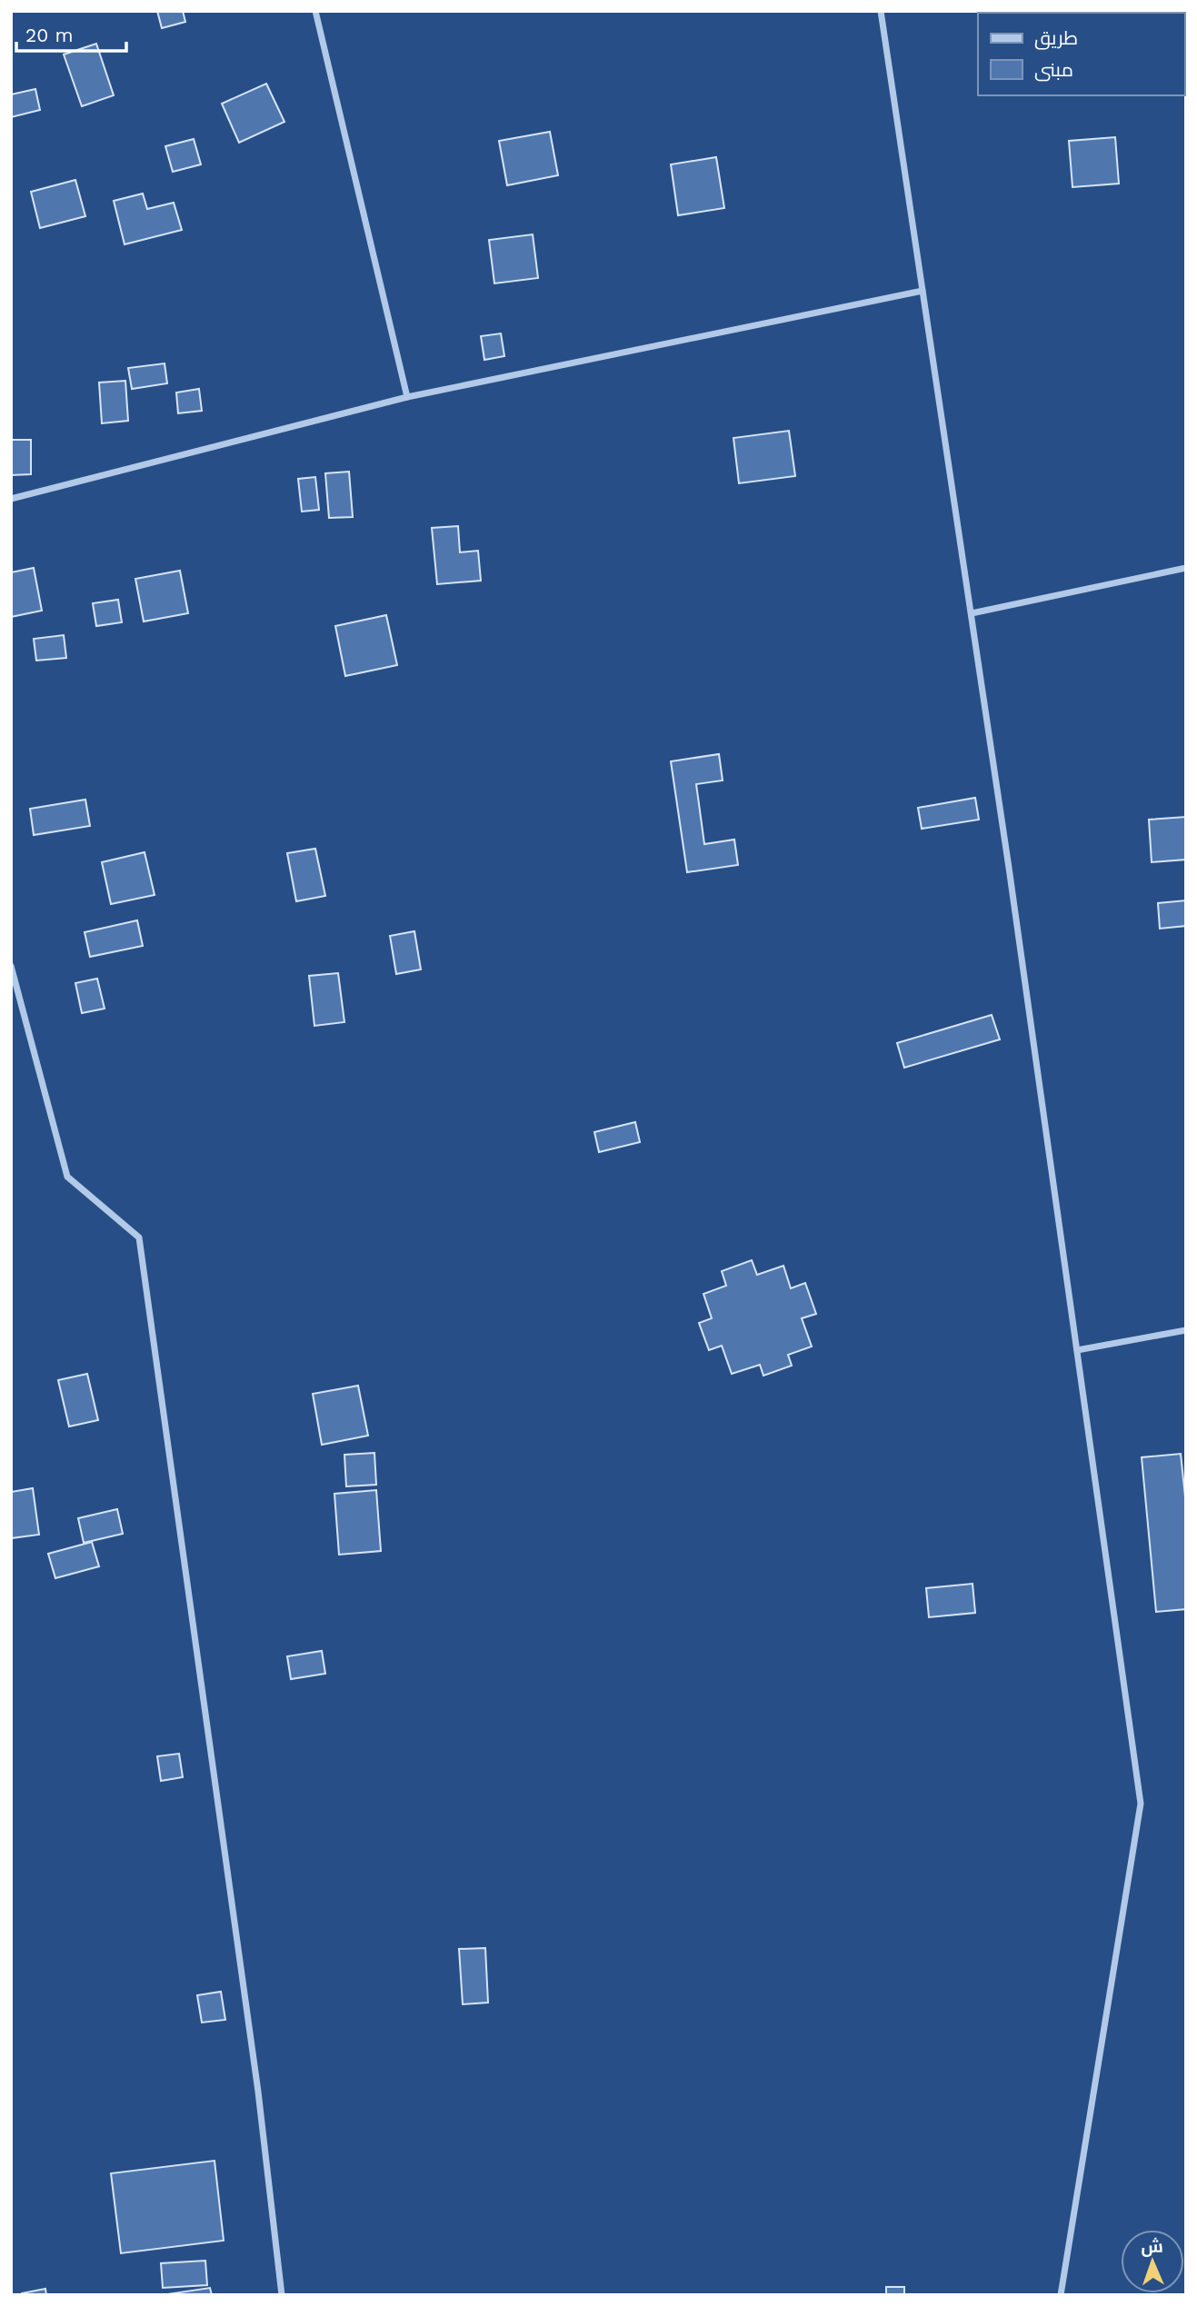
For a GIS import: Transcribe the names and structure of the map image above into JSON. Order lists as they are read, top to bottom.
{
  "legend": ["طريق", "مبنى"],
  "scale_bar": "20 m",
  "north": "top"
}
